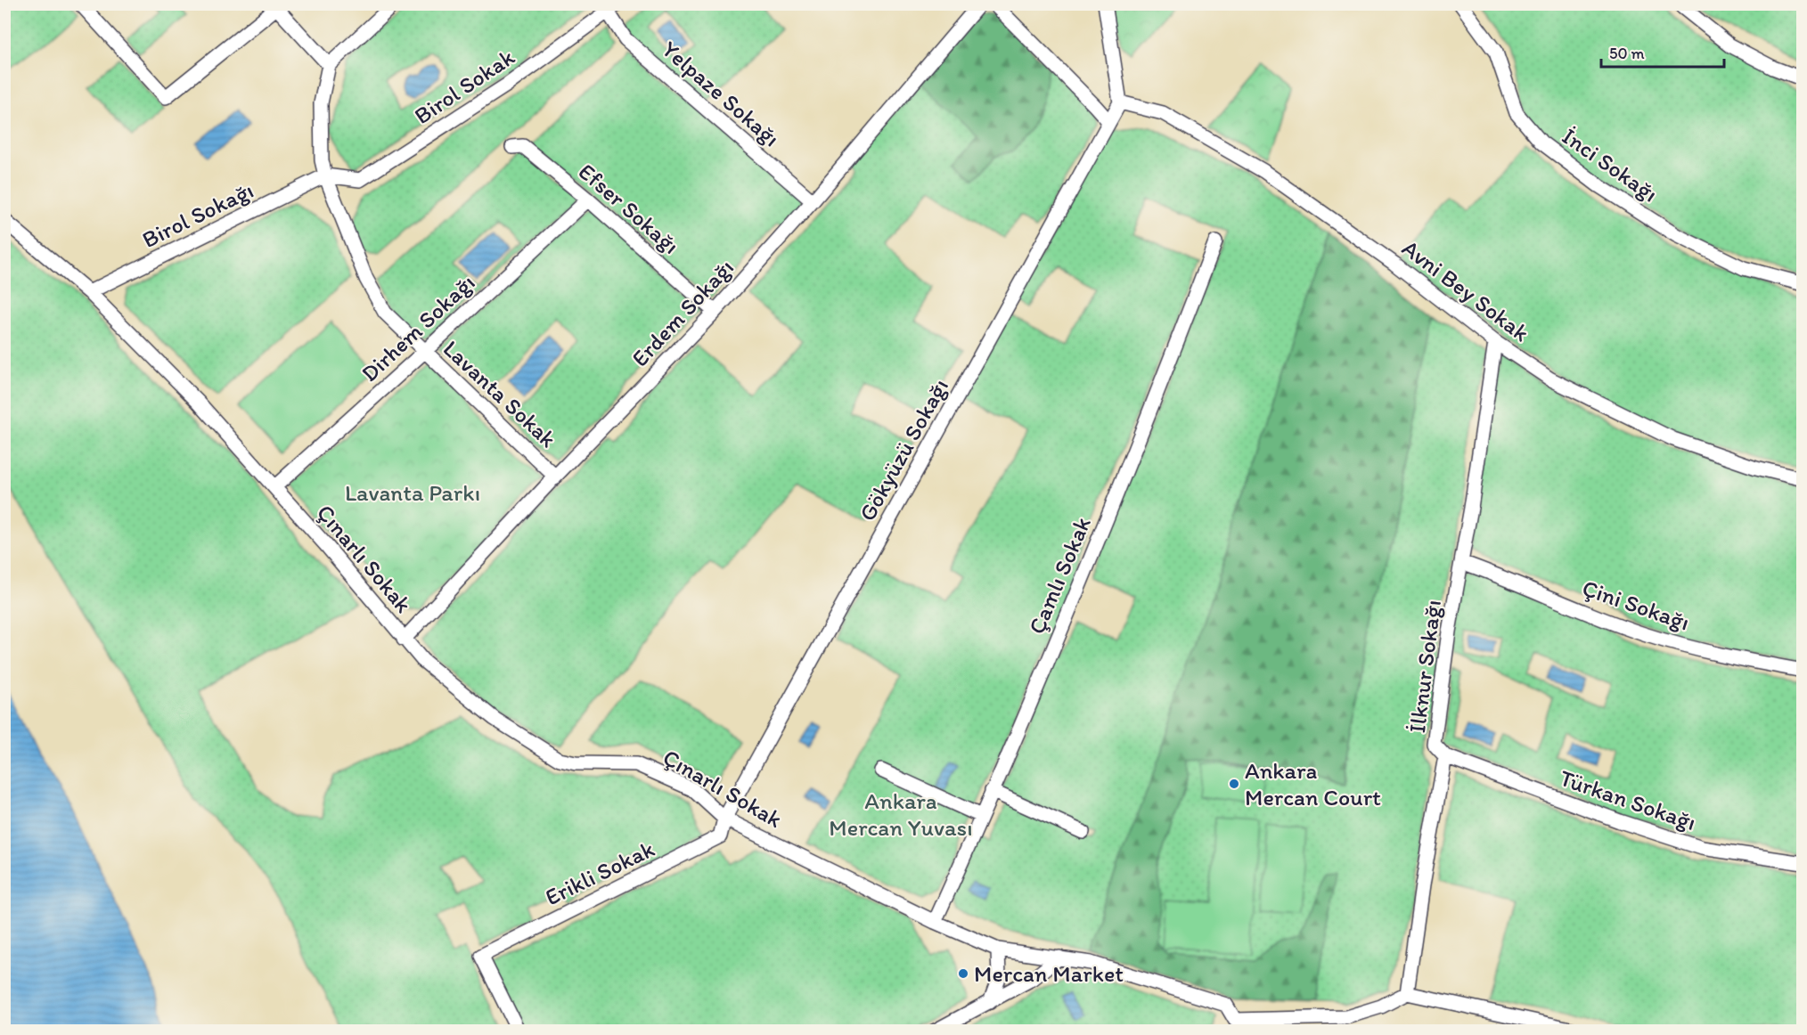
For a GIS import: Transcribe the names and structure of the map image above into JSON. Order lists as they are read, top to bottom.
{
  "streets": {
    "street": [
      "Birol Sokak",
      "Yelpaze Sokağı",
      "İnci Sokağı",
      "Efser Sokağı",
      "Birol Sokağı",
      "Avni Bey Sokak",
      "Erdem Sokağı",
      "Dirhem Sokağı",
      "Lavanta Sokak",
      "Gökyüzü Sokağı",
      "Çınarlı Sokak",
      "Çamlı Sokak",
      "Çini Sokağı",
      "İlknur Sokağı",
      "Türkan Sokağı",
      "Erikli Sokak"
    ]
  },
  "crossings": [
    ["Birol Sokak", "Yelpaze Sokağı"],
    ["Birol Sokak", "Birol Sokağı"],
    ["Birol Sokak", "Lavanta Sokak"],
    ["Yelpaze Sokağı", "Erdem Sokağı"],
    ["Efser Sokağı", "Erdem Sokağı"],
    ["Efser Sokağı", "Dirhem Sokağı"],
    ["Birol Sokağı", "Lavanta Sokak"],
    ["Birol Sokağı", "Çınarlı Sokak"],
    ["Avni Bey Sokak", "Gökyüzü Sokağı"],
    ["Avni Bey Sokak", "İlknur Sokağı"],
    ["Erdem Sokağı", "Lavanta Sokak"],
    ["Erdem Sokağı", "Çınarlı Sokak"],
    ["Dirhem Sokağı", "Lavanta Sokak"],
    ["Dirhem Sokağı", "Çınarlı Sokak"],
    ["Gökyüzü Sokağı", "Çınarlı Sokak"],
    ["Gökyüzü Sokağı", "Erikli Sokak"],
    ["Çınarlı Sokak", "Çamlı Sokak"],
    ["Çınarlı Sokak", "İlknur Sokağı"],
    ["Çınarlı Sokak", "Erikli Sokak"],
    ["Çini Sokağı", "İlknur Sokağı"],
    ["İlknur Sokağı", "Türkan Sokağı"]
  ],
  "parks": ["Lavanta Parkı", "Ankara Mercan Yuvası"],
  "places": ["Ankara Mercan Court", "Mercan Market"],
  "scale_bar": "50 m"
}
